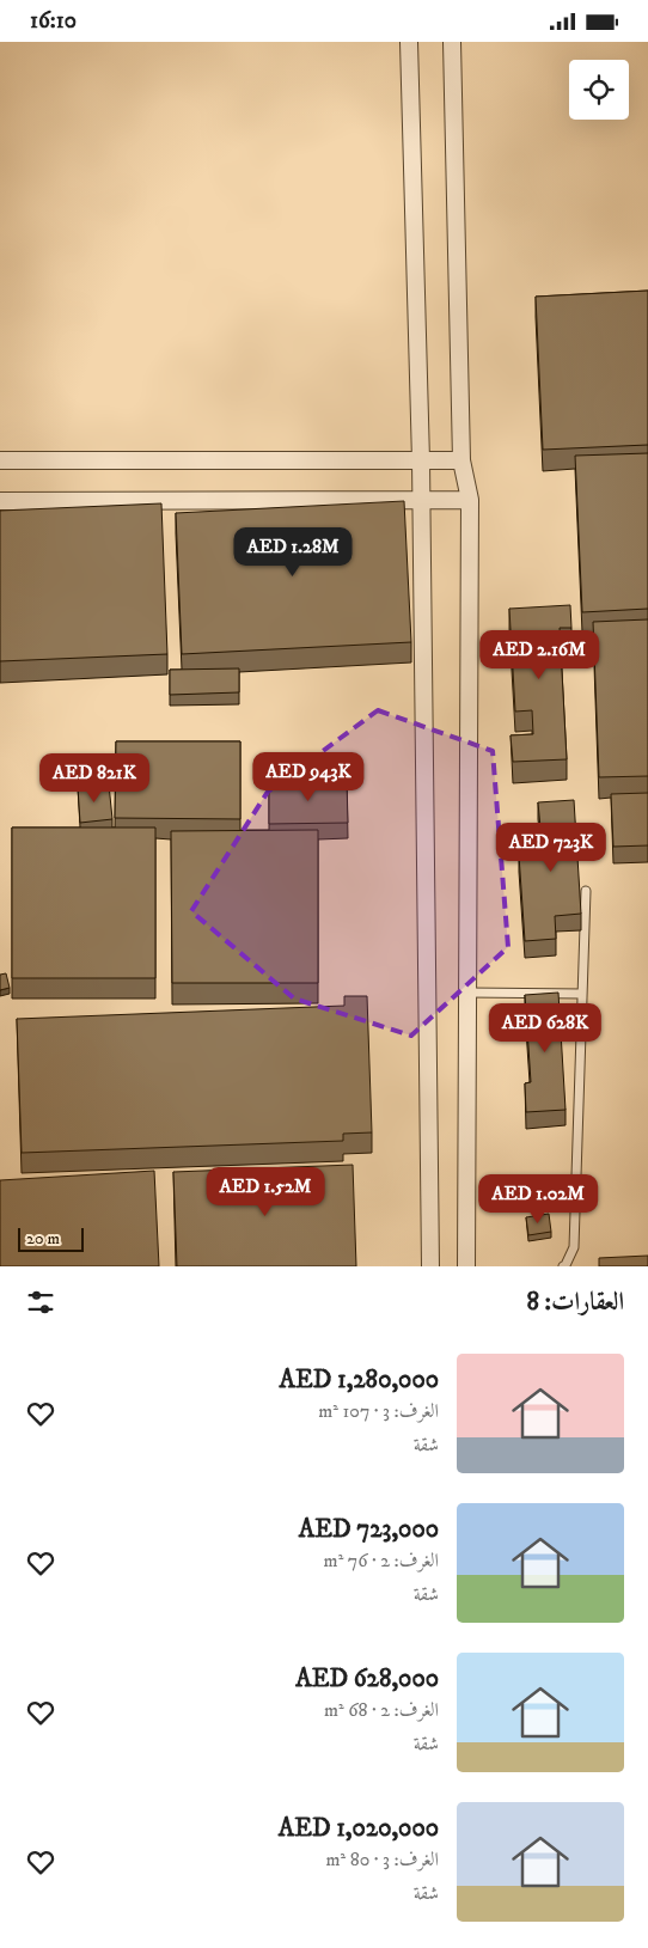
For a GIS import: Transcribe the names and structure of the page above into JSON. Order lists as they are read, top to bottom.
{
  "scale_bar": "20 m",
  "page": {
    "status": "16:10",
    "price": [
      "AED 1.28M",
      "AED 2.16M",
      "AED 943K",
      "AED 821K",
      "AED 723K",
      "AED 628K",
      "AED 1.52M",
      "AED 1.02M"
    ],
    "scale": "20 m",
    "heading": "العقارات: 8",
    "list": [
      {
        "name": "AED 1,280,000",
        "note": "الغرف: 3 · 107 m² · شقة"
      },
      {
        "name": "AED 723,000",
        "note": "الغرف: 2 · 76 m² · شقة"
      },
      {
        "name": "AED 628,000",
        "note": "الغرف: 2 · 68 m² · شقة"
      },
      {
        "name": "AED 1,020,000",
        "note": "الغرف: 3 · 80 m² · شقة"
      }
    ]
  }
}
